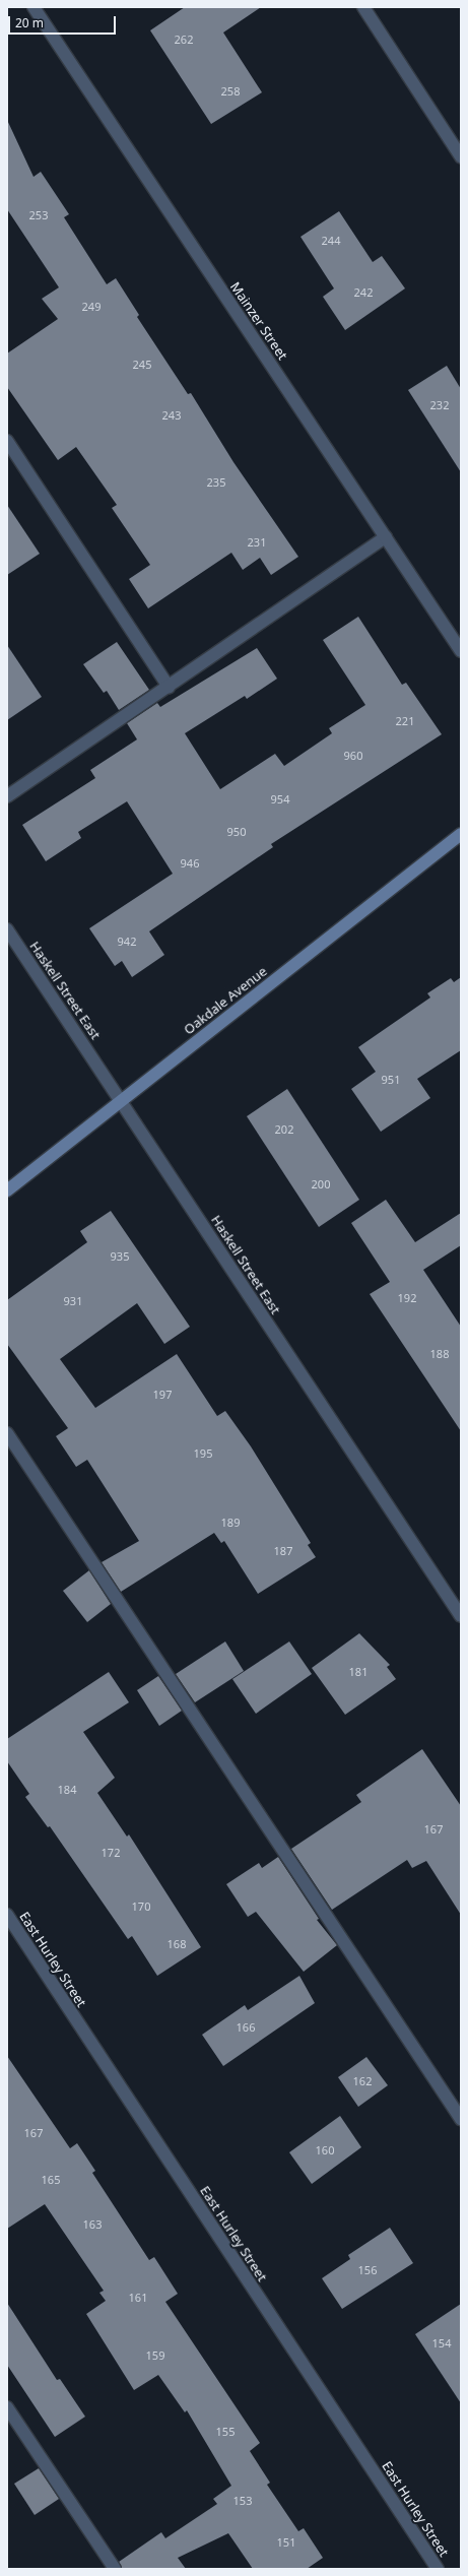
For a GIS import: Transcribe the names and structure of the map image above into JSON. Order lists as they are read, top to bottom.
{
  "streets": {
    "street": [
      "Mainzer Street",
      "Haskell Street East",
      "Oakdale Avenue",
      "East Hurley Street"
    ]
  },
  "crossings": [
    ["Haskell Street East", "Oakdale Avenue"]
  ],
  "house_numbers": [
    "262",
    "258",
    "253",
    "244",
    "242",
    "249",
    "245",
    "232",
    "243",
    "235",
    "231",
    "221",
    "960",
    "954",
    "950",
    "946",
    "942",
    "951",
    "202",
    "200",
    "935",
    "192",
    "931",
    "188",
    "197",
    "195",
    "189",
    "187",
    "181",
    "184",
    "167",
    "172",
    "170",
    "168",
    "166",
    "162",
    "167",
    "160",
    "165",
    "163",
    "156",
    "161",
    "154",
    "159",
    "155",
    "153",
    "151"
  ],
  "scale_bar": "20 m"
}
